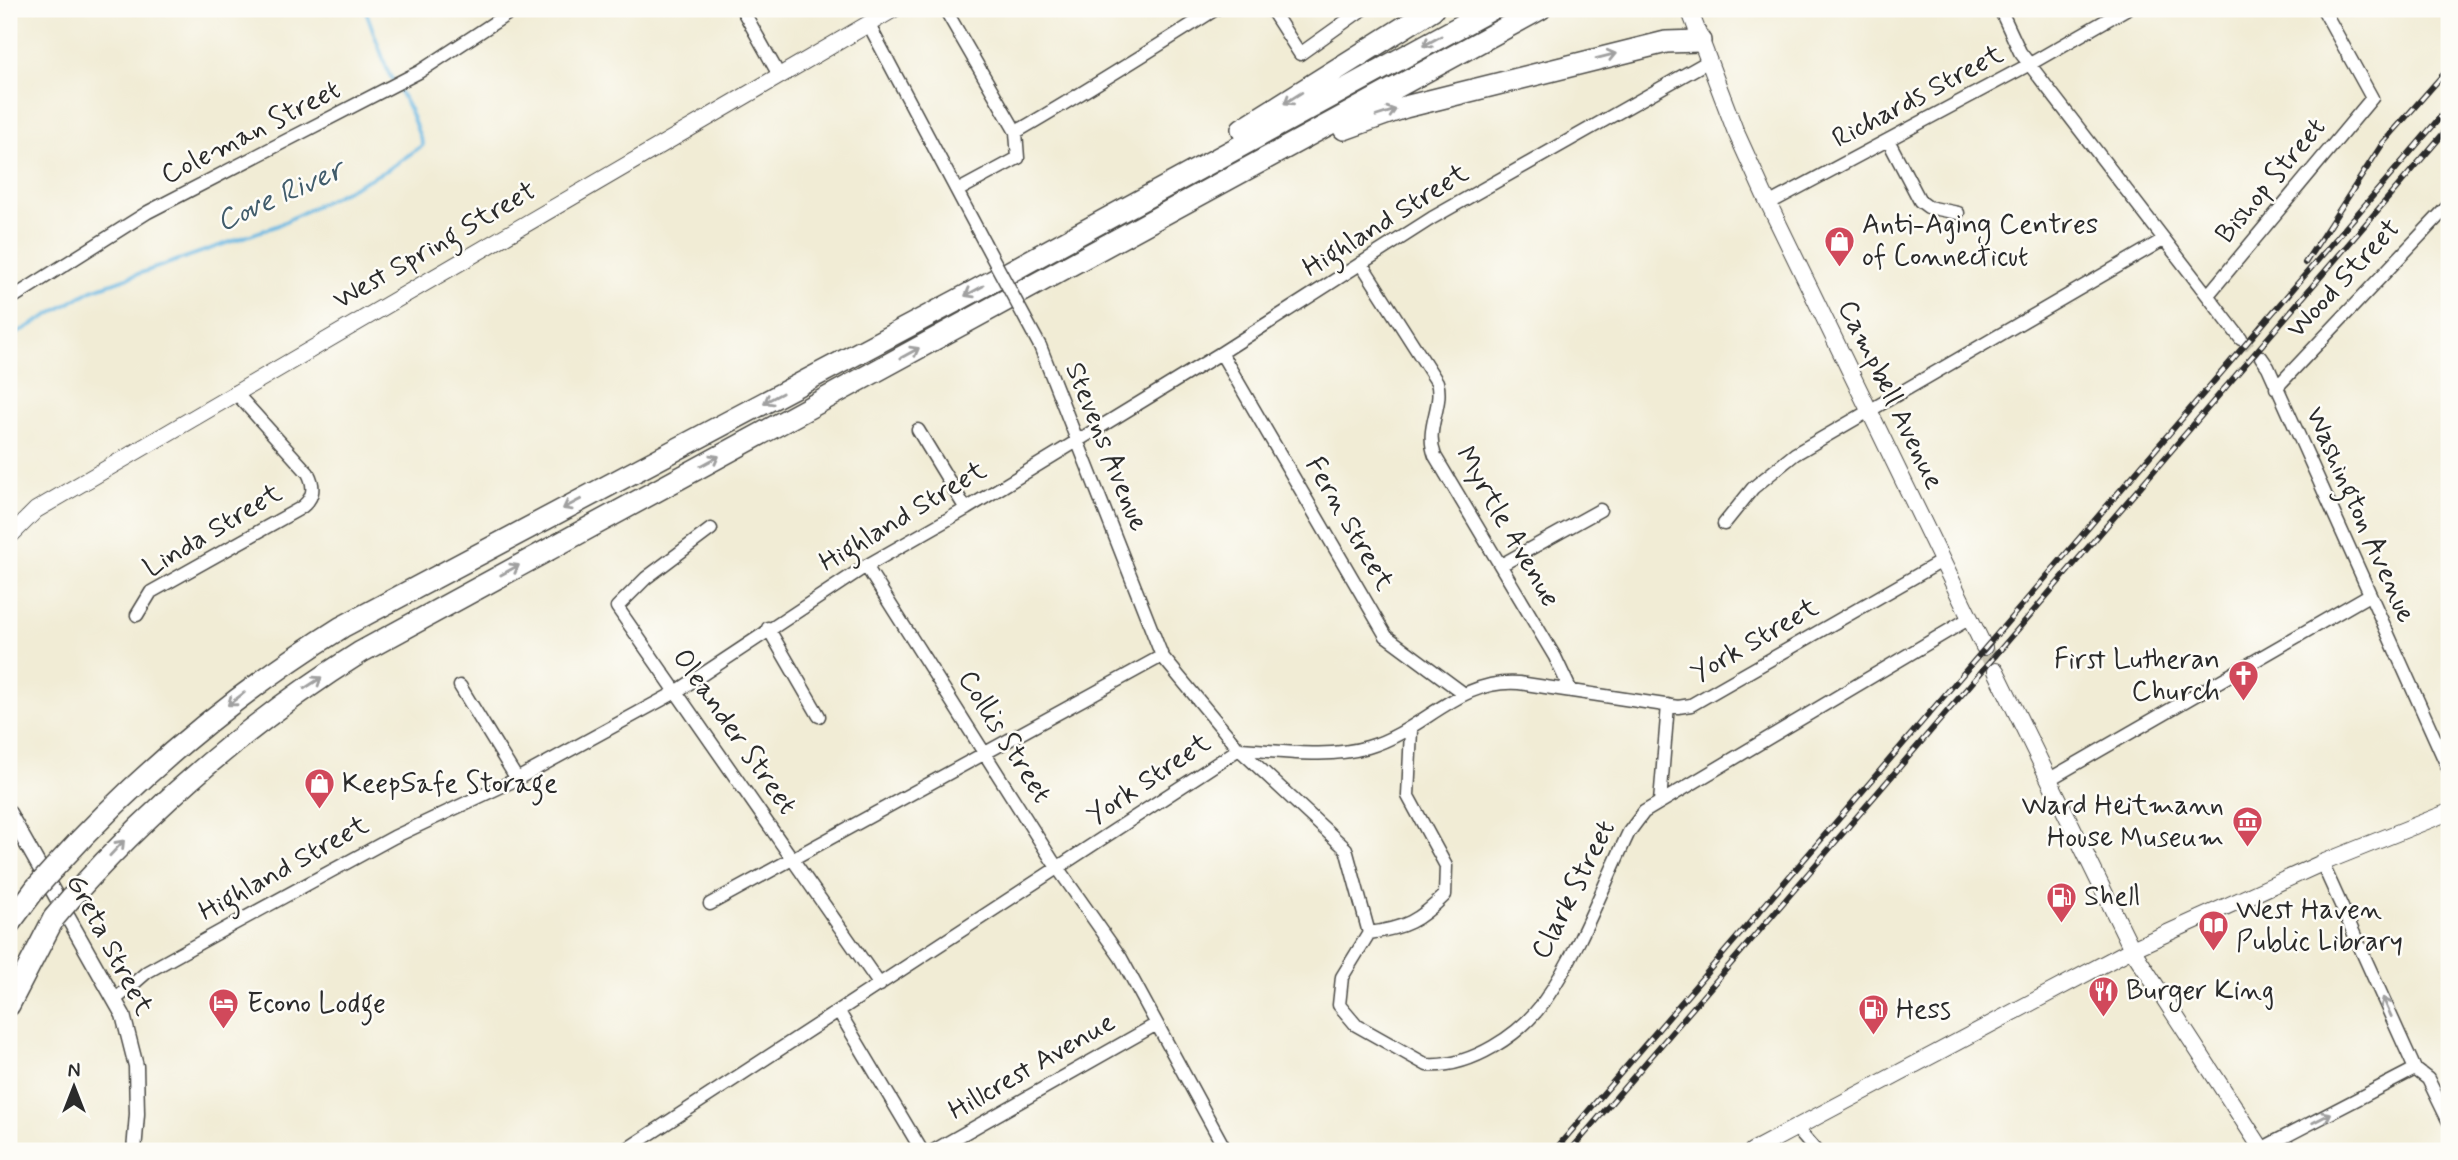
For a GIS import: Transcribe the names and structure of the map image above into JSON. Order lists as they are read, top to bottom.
{
  "streets": {
    "main road": ["West Spring Street", "Campbell Avenue"],
    "street": [
      "Richards Street",
      "Coleman Street",
      "Bishop Street",
      "Highland Street",
      "Wood Street",
      "Stevens Avenue",
      "Washington Avenue",
      "Fern Street",
      "Myrtle Avenue",
      "Linda Street",
      "York Street",
      "Oleander Street",
      "Collis Street",
      "Clark Street",
      "Greta Street",
      "Hillcrest Avenue"
    ]
  },
  "crossings": [
    ["Richards Street", "Campbell Avenue"],
    ["Highland Street", "Campbell Avenue"],
    ["Highland Street", "Stevens Avenue"],
    ["Highland Street", "Fern Street"],
    ["Highland Street", "Myrtle Avenue"],
    ["Highland Street", "Oleander Street"],
    ["Highland Street", "Collis Street"],
    ["Highland Street", "Greta Street"],
    ["West Spring Street", "Stevens Avenue"],
    ["West Spring Street", "Linda Street"],
    ["Wood Street", "Washington Avenue"],
    ["Campbell Avenue", "York Street"],
    ["Campbell Avenue", "Clark Street"],
    ["Stevens Avenue", "York Street"],
    ["Stevens Avenue", "Clark Street"],
    ["Fern Street", "York Street"],
    ["Myrtle Avenue", "York Street"],
    ["York Street", "Oleander Street"],
    ["York Street", "Collis Street"],
    ["Collis Street", "Hillcrest Avenue"]
  ],
  "water": ["Cove River"],
  "places": {
    "shop": ["Anti-Aging Centres of Connecticut", "KeepSafe Storage"],
    "church": ["First Lutheran Church"],
    "museum": ["Ward Heitmann House Museum"],
    "fuel station": ["Shell", "Hess"],
    "library": ["West Haven Public Library"],
    "restaurant": ["Burger King"],
    "hotel": ["Econo Lodge"]
  },
  "north": "top"
}
